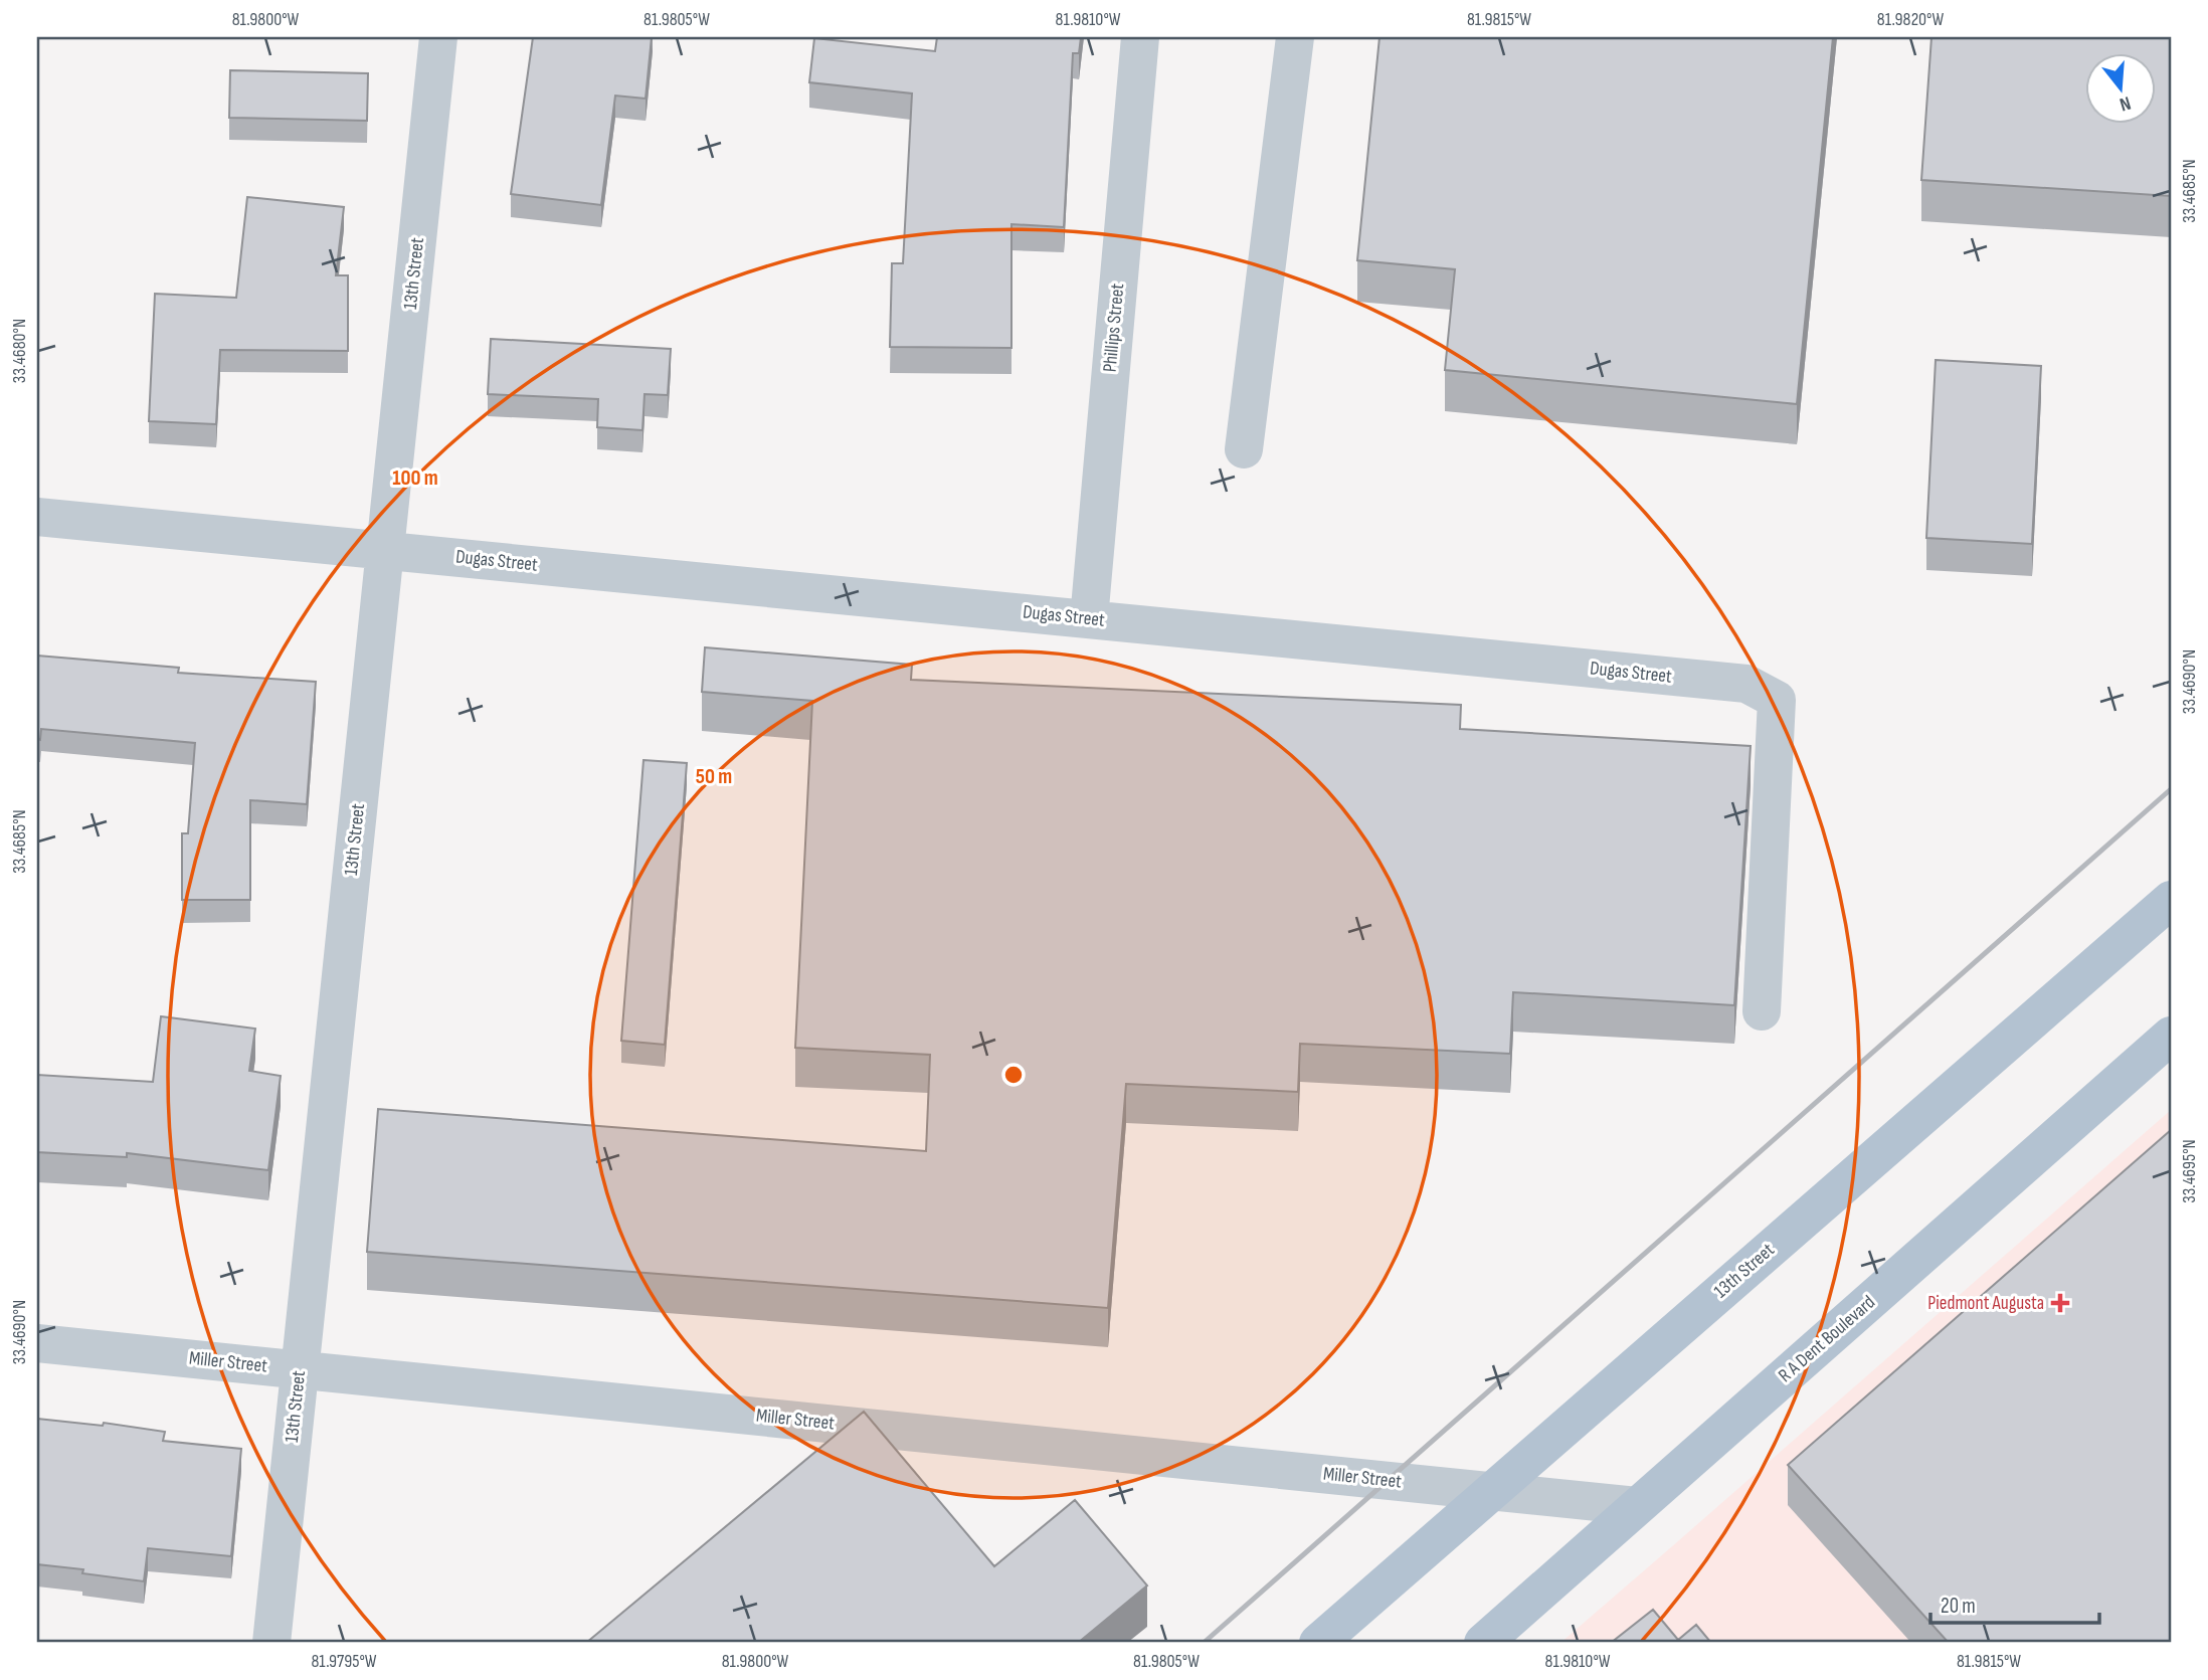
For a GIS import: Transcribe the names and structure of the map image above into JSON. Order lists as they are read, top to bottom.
{
  "streets": {
    "main road": ["13th Street", "R A Dent Boulevard"],
    "street": ["Phillips Street", "Dugas Street", "Miller Street"]
  },
  "crossings": [
    ["13th Street", "Dugas Street"],
    ["13th Street", "Miller Street"],
    ["Phillips Street", "Dugas Street"],
    ["R A Dent Boulevard", "Miller Street"]
  ],
  "places": {
    "health": ["Piedmont Augusta"]
  },
  "scale_bar": "20 m",
  "north": "bottom",
  "coordinates": [
    "81.9800°W",
    "81.9805°W",
    "81.9810°W",
    "81.9815°W",
    "81.9820°W",
    "33.4685°N",
    "33.4680°N",
    "33.4690°N",
    "33.4695°N",
    "81.9795°W"
  ],
  "rings": ["100 m", "50 m"]
}
